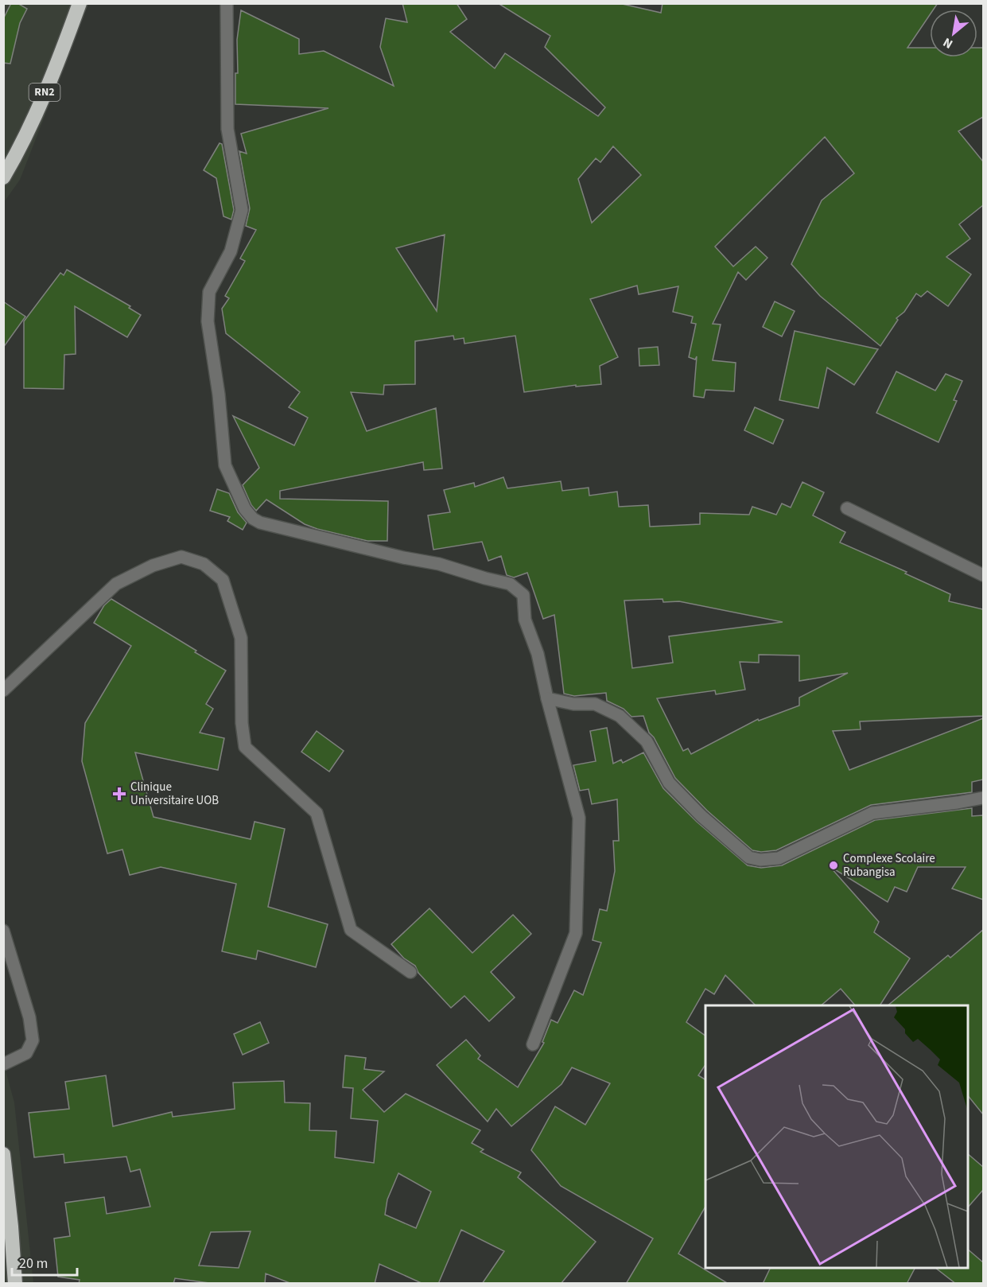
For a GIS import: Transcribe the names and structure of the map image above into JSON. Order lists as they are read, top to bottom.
{
  "streets": {
    "highway": ["RN2"]
  },
  "places": {
    "health": ["Clinique Universitaire UOB"],
    "other": ["Complexe Scolaire Rubangisa"]
  },
  "scale_bar": "20 m",
  "north": "bottom left"
}
